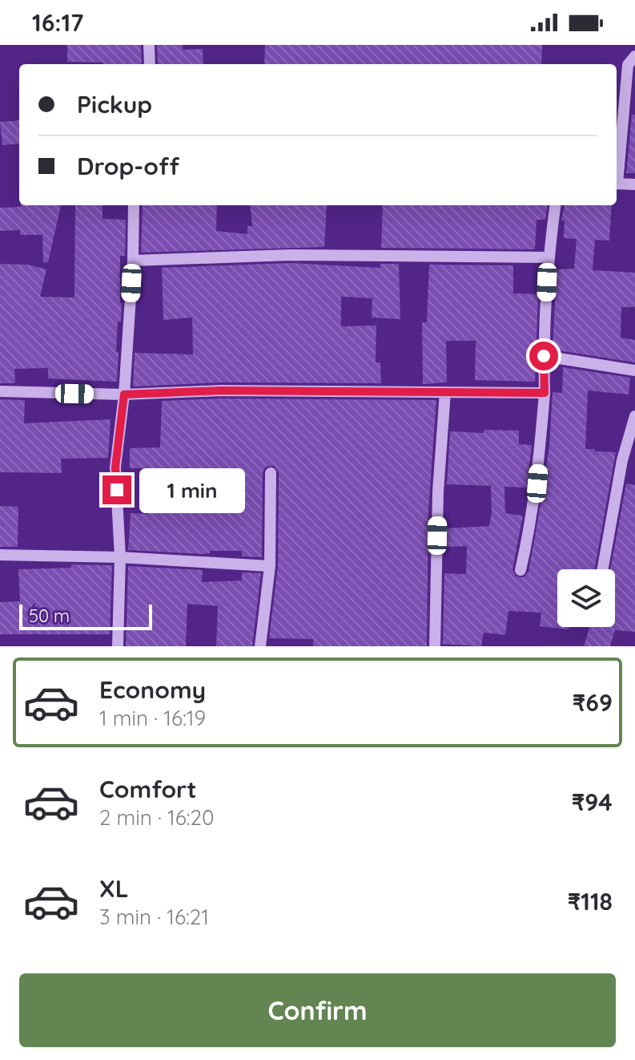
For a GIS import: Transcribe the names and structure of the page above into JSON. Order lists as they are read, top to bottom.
{
  "scale_bar": "50 m",
  "page": {
    "status": "16:17",
    "banner": ["Pickup", "Drop-off"],
    "bubble": "1 min",
    "scale": "50 m",
    "list": [
      {
        "name": "Economy",
        "note": "1 min · 16:19",
        "value": "₹69"
      },
      {
        "name": "Comfort",
        "note": "2 min · 16:20",
        "value": "₹94"
      },
      {
        "name": "XL",
        "note": "3 min · 16:21",
        "value": "₹118"
      }
    ],
    "buttons": "Confirm"
  }
}
